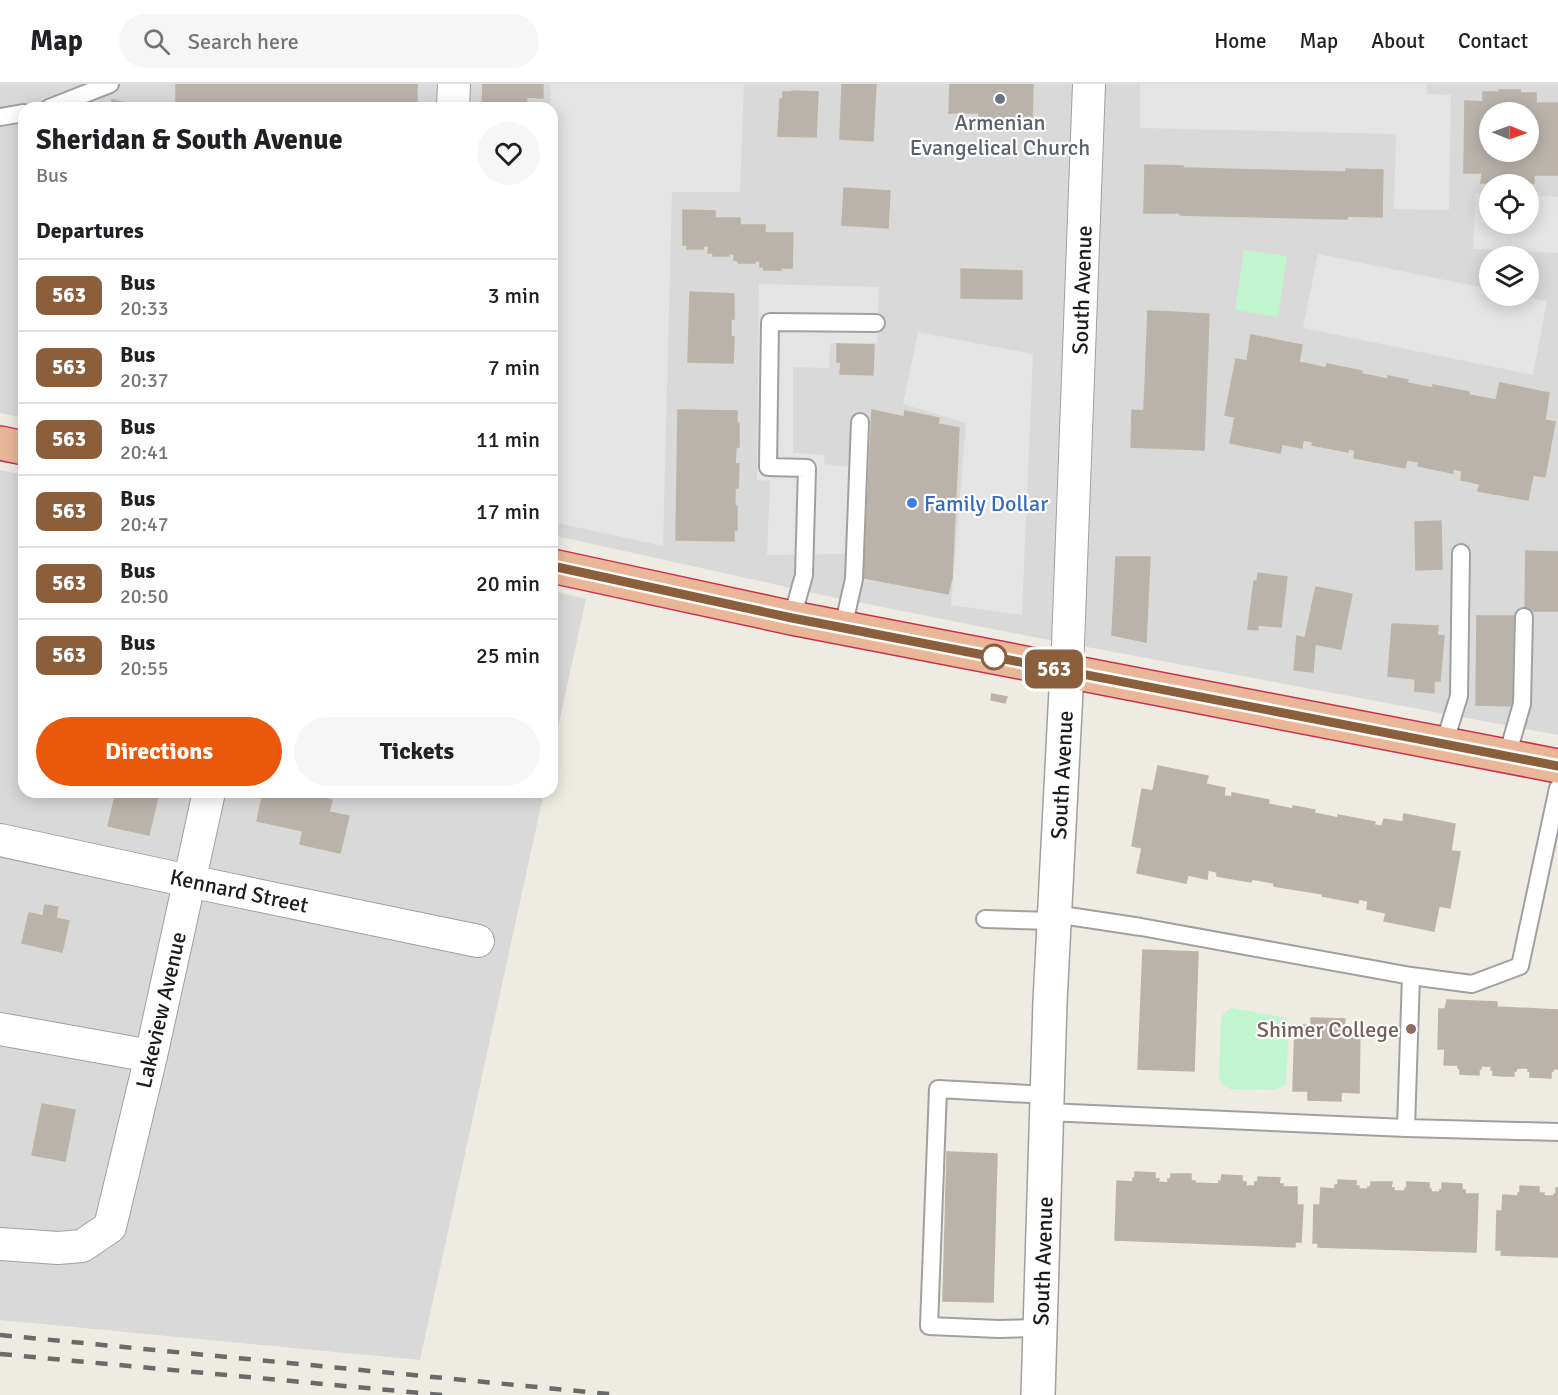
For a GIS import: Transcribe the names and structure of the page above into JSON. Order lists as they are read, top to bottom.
{
  "streets": {
    "street": ["South Avenue", "Kennard Street", "Lakeview Avenue"]
  },
  "crossings": [
    ["Kennard Street", "Lakeview Avenue"]
  ],
  "places": ["Armenian Evangelical Church", "Family Dollar", "Shimer College"],
  "lines": ["bus line 563"],
  "north": "right",
  "page": {
    "header": "Map",
    "search": "Search here",
    "nav": [
      "Home",
      "Map",
      "About",
      "Contact"
    ],
    "on_map": "563",
    "heading": [
      ["Sheridan & South Avenue", "Bus"],
      "Departures"
    ],
    "list": [
      {
        "mark": "563",
        "name": "Bus",
        "note": "20:33",
        "value": "3 min"
      },
      {
        "mark": "563",
        "name": "Bus",
        "note": "20:37",
        "value": "7 min"
      },
      {
        "mark": "563",
        "name": "Bus",
        "note": "20:41",
        "value": "11 min"
      },
      {
        "mark": "563",
        "name": "Bus",
        "note": "20:47",
        "value": "17 min"
      },
      {
        "mark": "563",
        "name": "Bus",
        "note": "20:50",
        "value": "20 min"
      },
      {
        "mark": "563",
        "name": "Bus",
        "note": "20:55",
        "value": "25 min"
      }
    ],
    "buttons": ["Directions", "Tickets"]
  }
}
